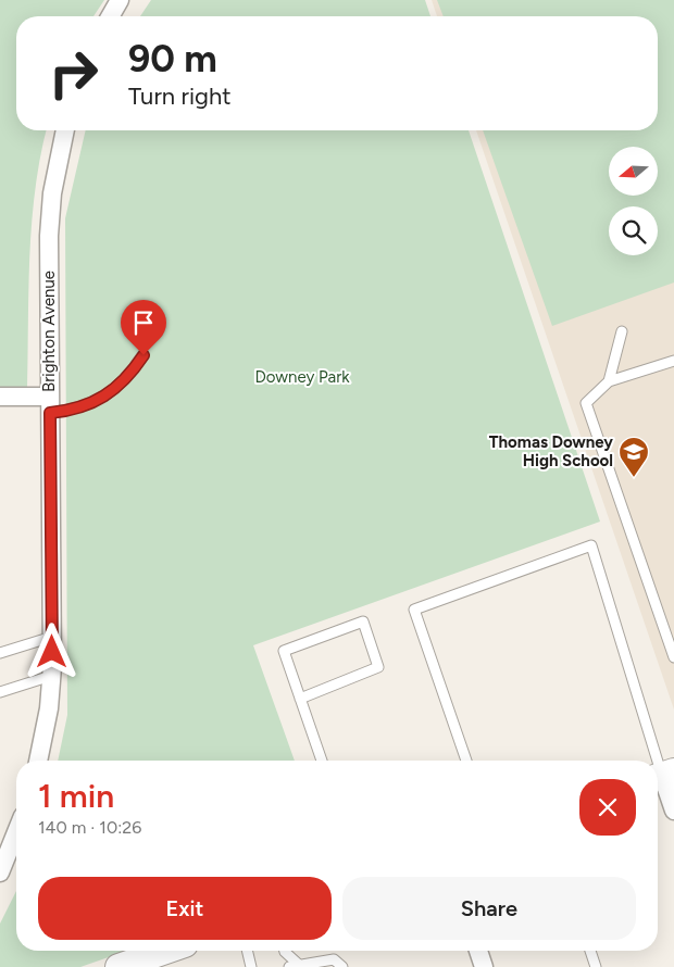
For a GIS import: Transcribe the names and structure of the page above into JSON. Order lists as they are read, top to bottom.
{
  "streets": {
    "street": ["Brighton Avenue"]
  },
  "parks": ["Downey Park"],
  "places": {
    "school or university": ["Thomas Downey High School"]
  },
  "north": "left",
  "page": {
    "turn": ["90 m", "Turn right"],
    "heading": ["1 min", "140 m · 10:26"],
    "buttons": ["Exit", "Share"]
  }
}
